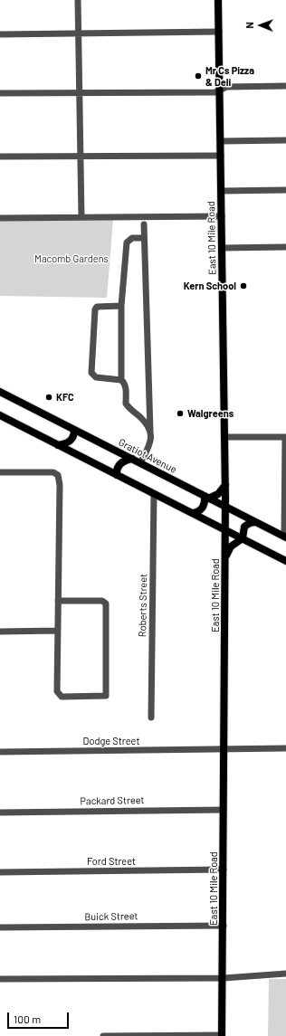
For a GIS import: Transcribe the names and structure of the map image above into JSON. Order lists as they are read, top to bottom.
{
  "streets": {
    "main road": ["East 10 Mile Road", "Gratiot Avenue"],
    "street": [
      "Roberts Street",
      "Dodge Street",
      "Packard Street",
      "Ford Street",
      "Buick Street"
    ]
  },
  "crossings": [
    ["East 10 Mile Road", "Gratiot Avenue"],
    ["East 10 Mile Road", "Dodge Street"],
    ["East 10 Mile Road", "Packard Street"],
    ["East 10 Mile Road", "Ford Street"],
    ["East 10 Mile Road", "Buick Street"]
  ],
  "parks": ["Macomb Gardens"],
  "places": [
    "Mr Cs Pizza & Deli",
    "Kern School",
    "KFC",
    "Walgreens"
  ],
  "scale_bar": "100 m",
  "north": "left"
}
